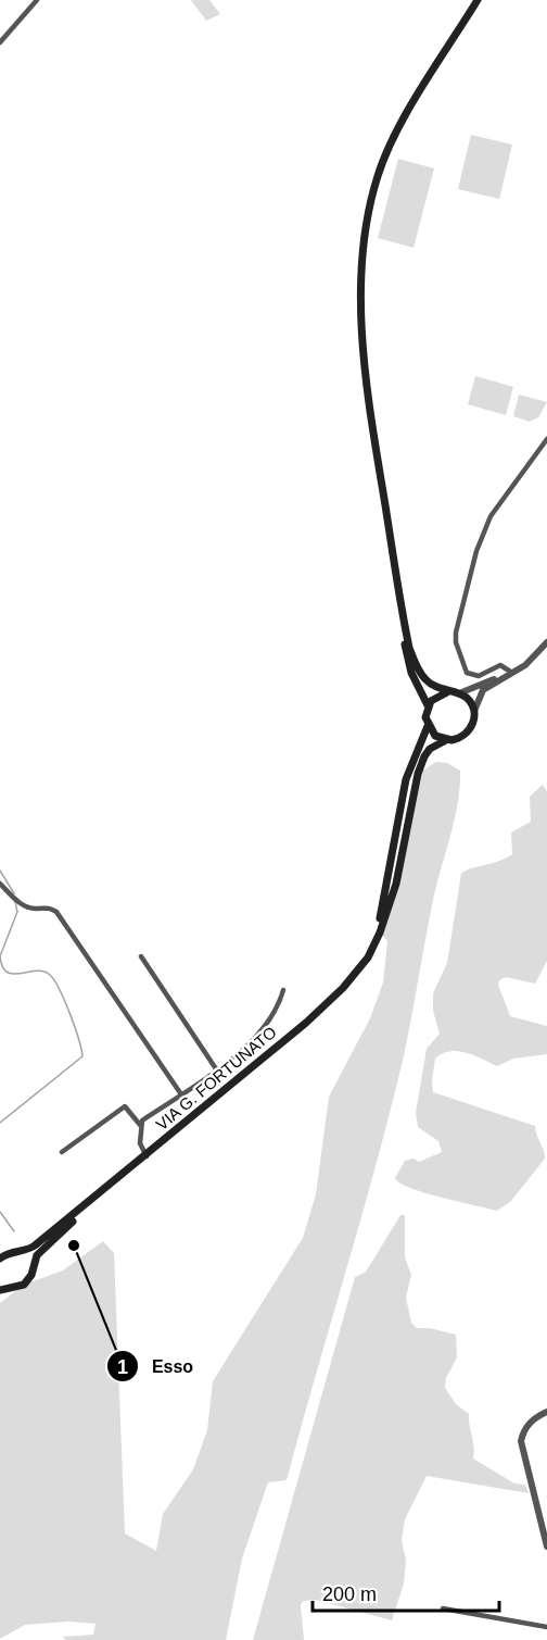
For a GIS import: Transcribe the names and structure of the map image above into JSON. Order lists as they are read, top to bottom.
{
  "streets": {
    "main road": ["VIA G. FORTUNATO"]
  },
  "places": ["Esso"],
  "scale_bar": "200 m"
}
